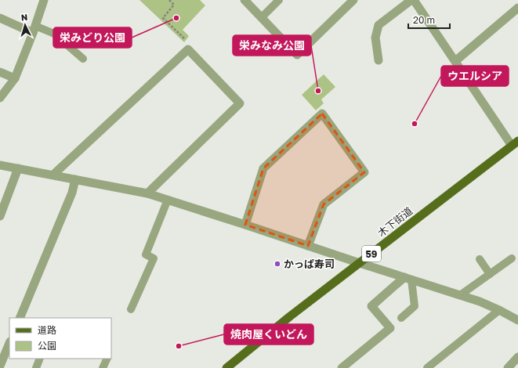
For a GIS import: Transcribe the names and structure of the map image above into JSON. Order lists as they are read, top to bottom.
{
  "streets": {
    "main road": ["木下街道", "59"]
  },
  "places": [
    "栄みどり公園",
    "栄みなみ公園",
    "ウエルシア",
    "かっぱ寿司",
    "焼肉屋くいどん"
  ],
  "legend": ["道路", "公園"],
  "scale_bar": "20 m",
  "north": "top"
}
